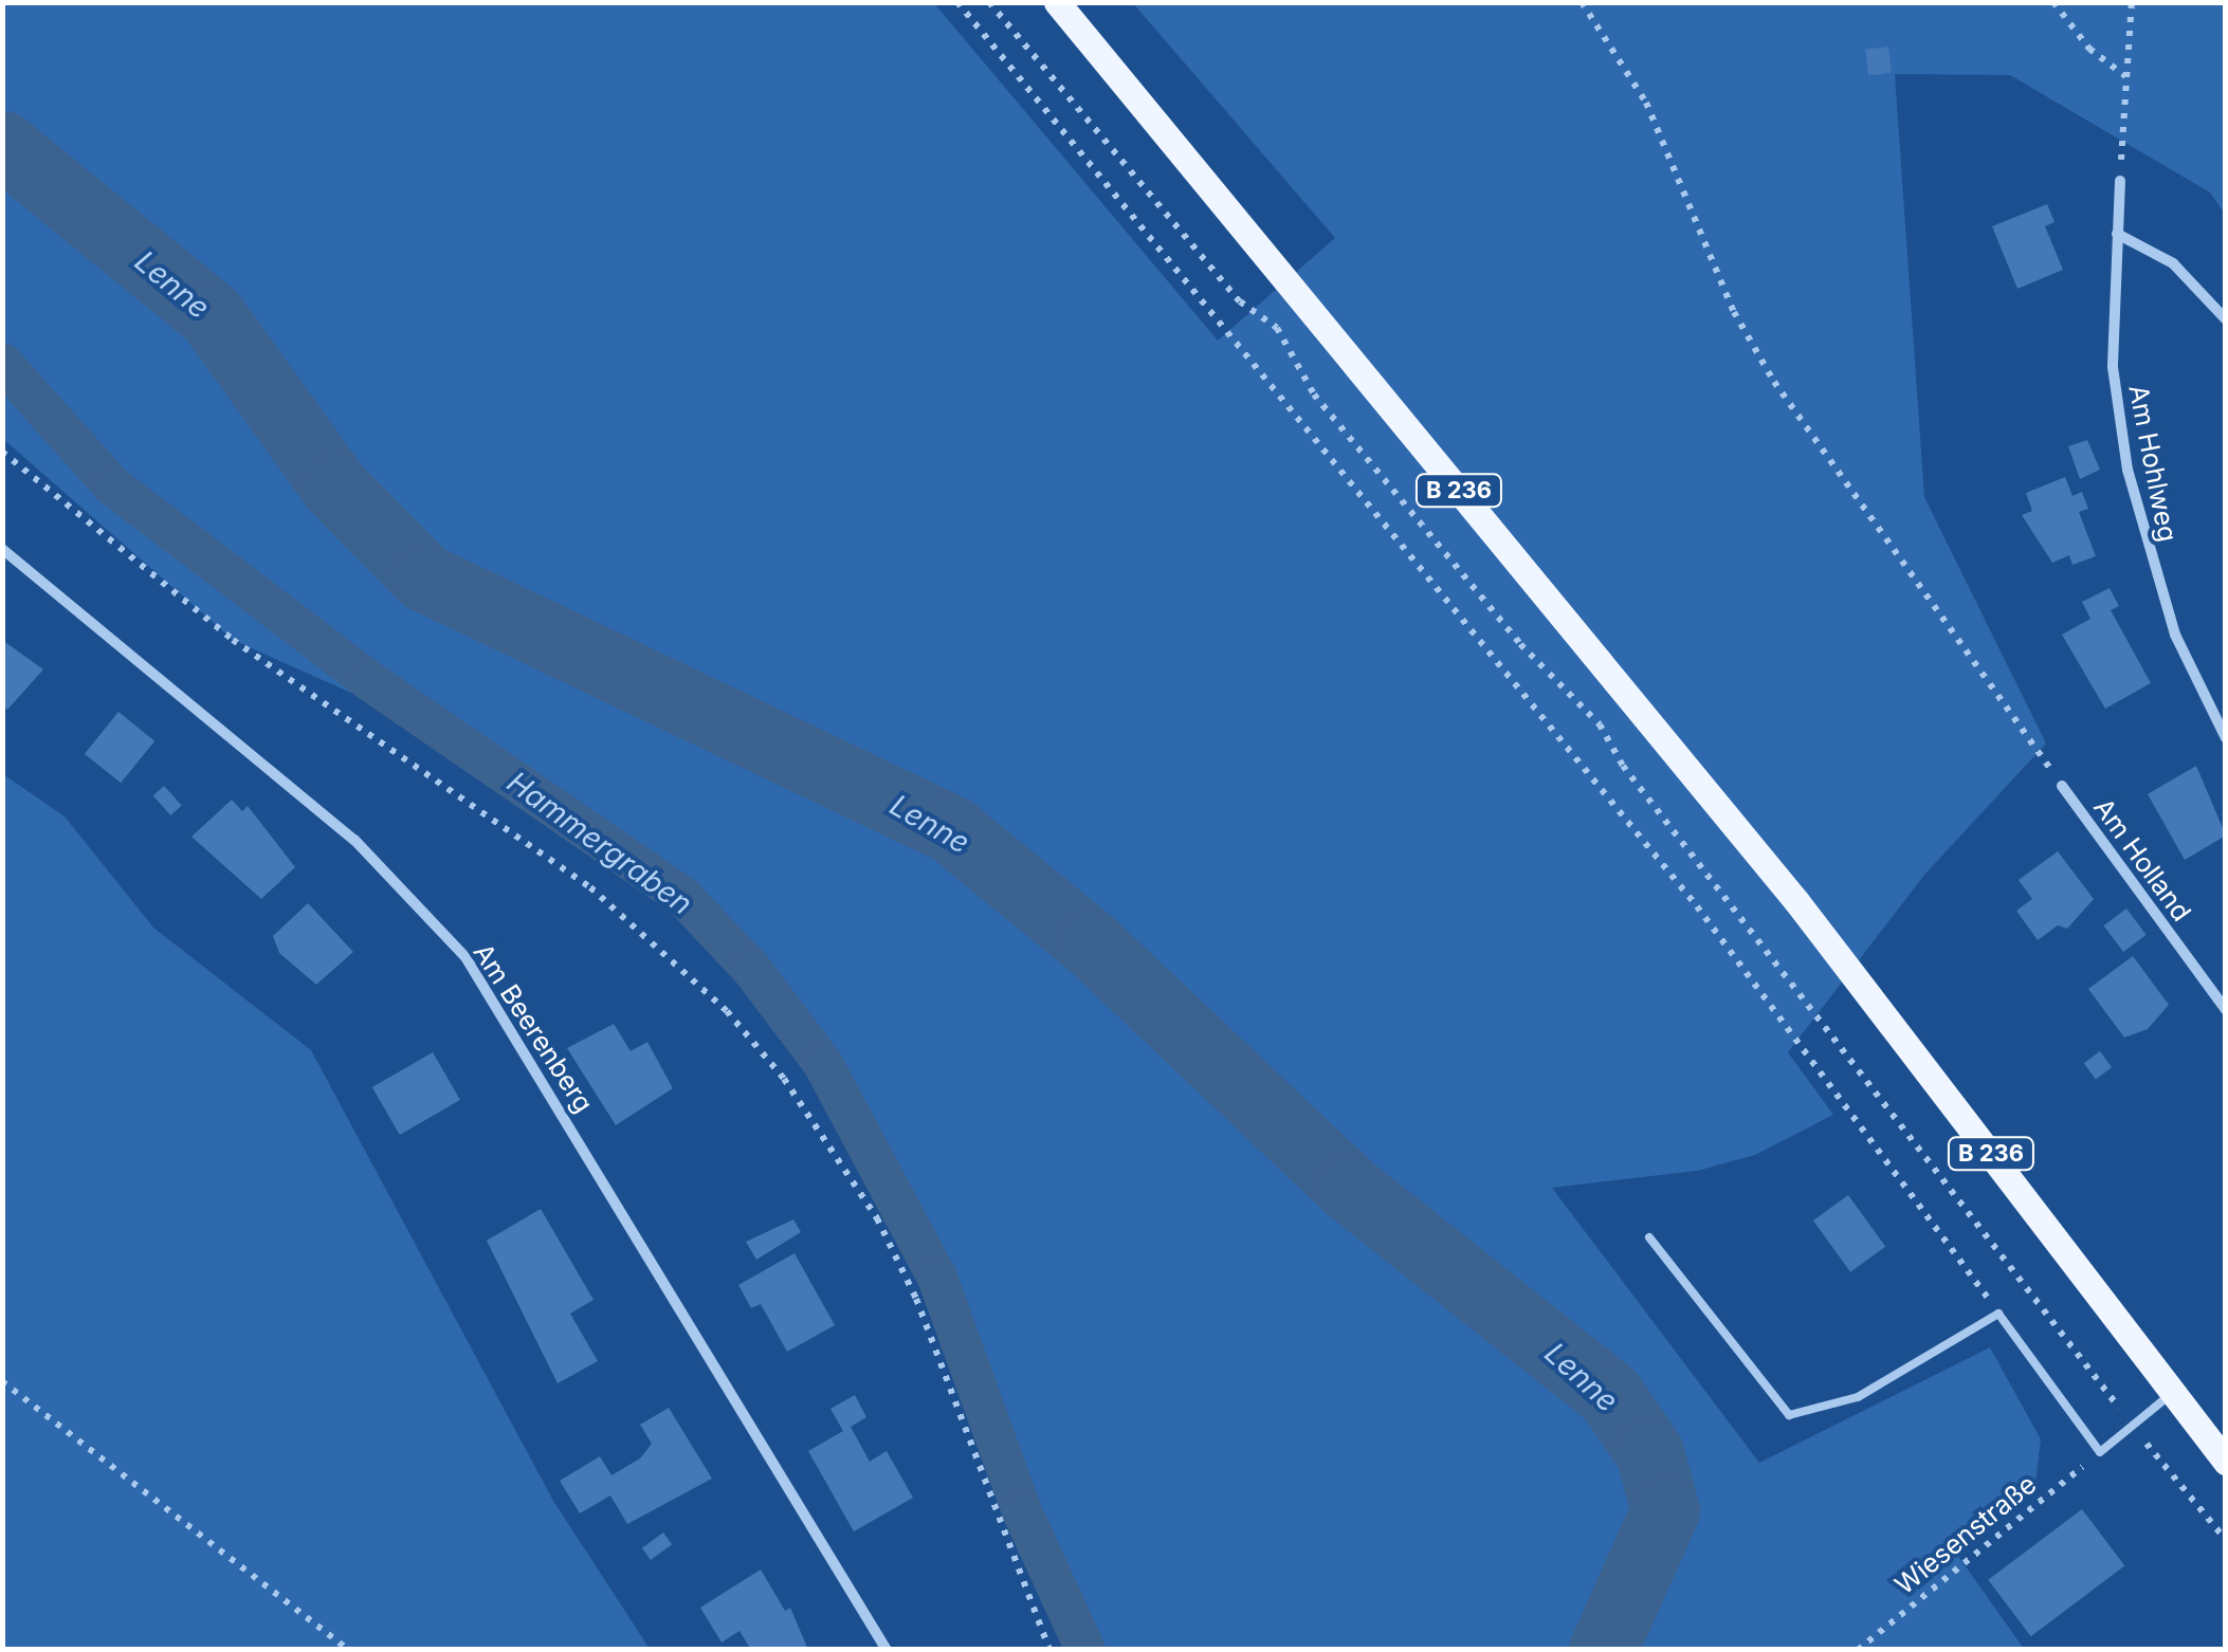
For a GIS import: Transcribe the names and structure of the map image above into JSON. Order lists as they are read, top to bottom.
{
  "streets": {
    "main road": ["B 236"],
    "street": ["Am Hohlweg", "Am Holland", "Am Beerenberg"],
    "path": ["Wiesenstraße"]
  },
  "water": ["Lenne", "Hammergraben"]
}
